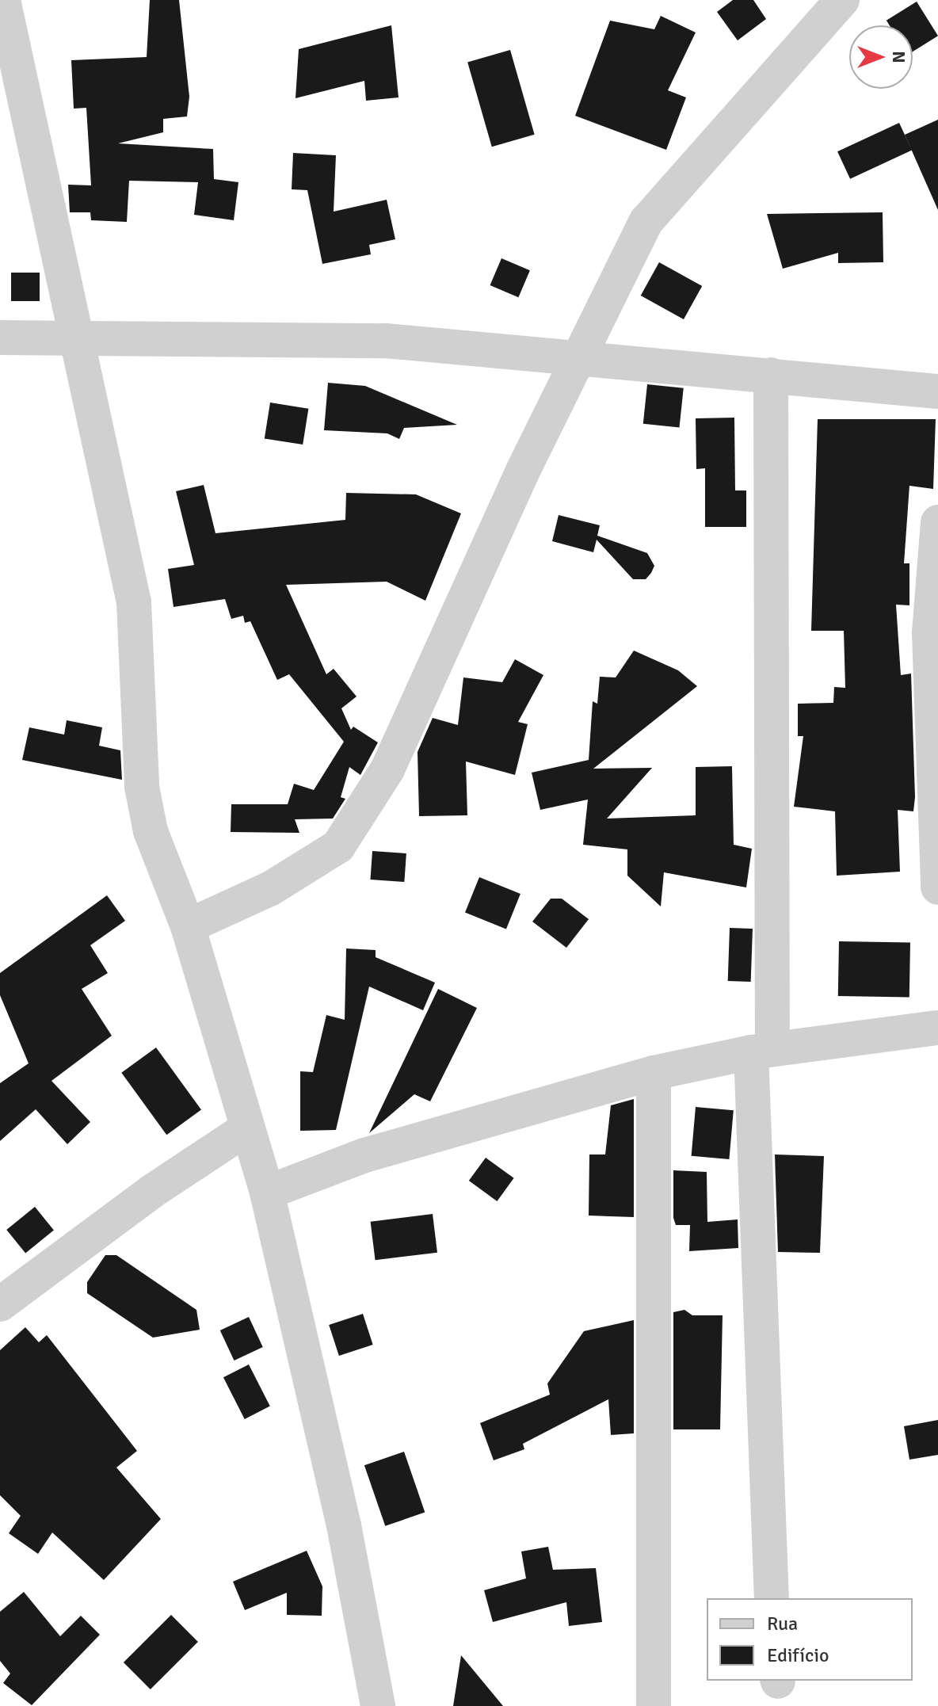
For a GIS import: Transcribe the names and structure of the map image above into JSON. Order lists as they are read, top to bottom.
{
  "legend": ["Rua", "Edifício"],
  "north": "right"
}
